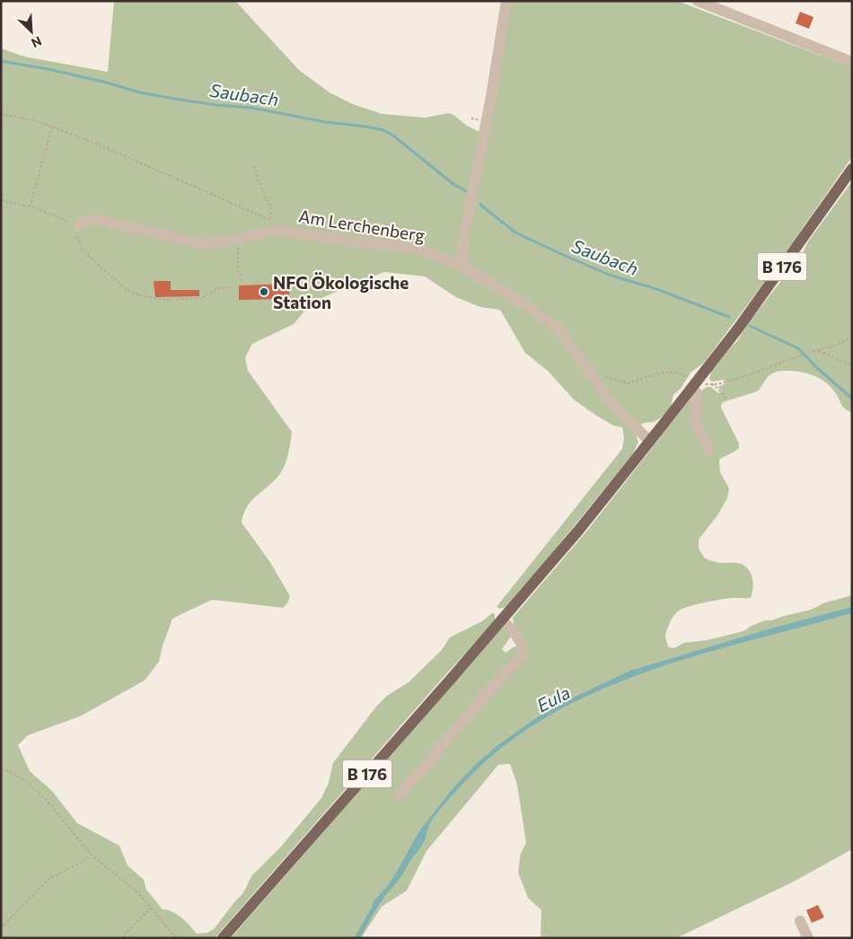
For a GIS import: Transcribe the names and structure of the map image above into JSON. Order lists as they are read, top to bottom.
{
  "streets": {
    "main road": ["B 176"],
    "street": ["Am Lerchenberg"]
  },
  "crossings": [
    ["Am Lerchenberg", "B 176"]
  ],
  "water": ["Saubach", "Eula"],
  "places": ["NFG Ökologische Station"],
  "north": "bottom right"
}
